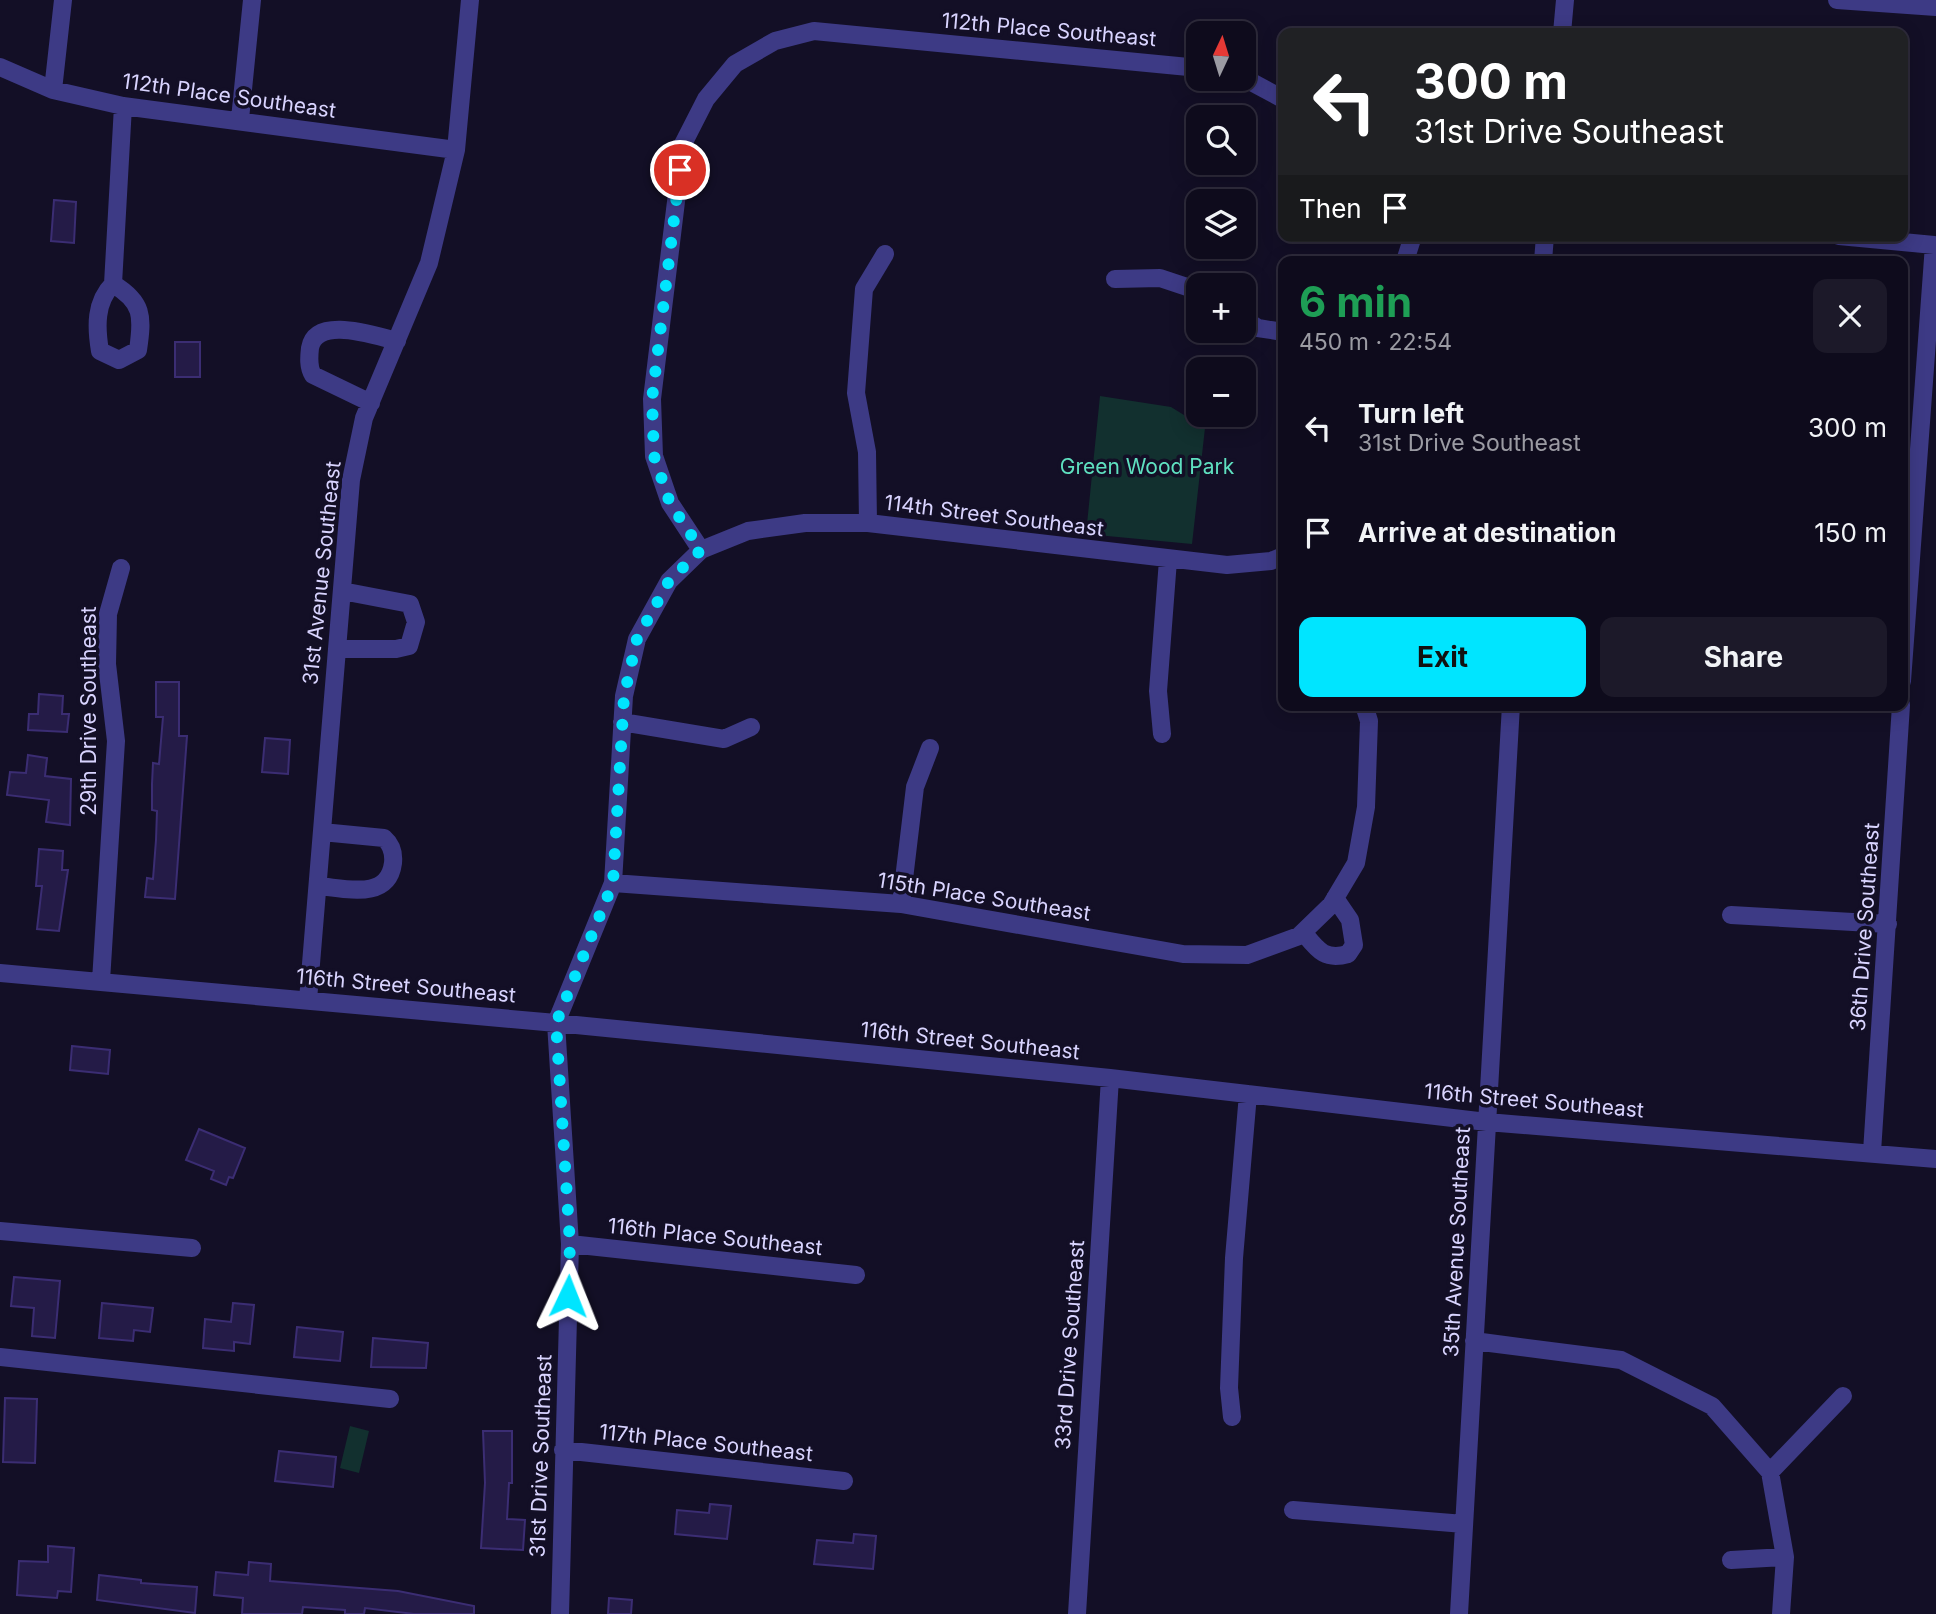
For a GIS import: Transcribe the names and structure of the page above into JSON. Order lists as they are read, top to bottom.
{
  "streets": {
    "street": [
      "112th Place Southeast",
      "114th Street Southeast",
      "31st Avenue Southeast",
      "29th Drive Southeast",
      "115th Place Southeast",
      "36th Drive Southeast",
      "116th Street Southeast",
      "116th Place Southeast",
      "35th Avenue Southeast",
      "33rd Drive Southeast",
      "117th Place Southeast",
      "31st Drive Southeast"
    ]
  },
  "crossings": [
    ["112th Place Southeast", "114th Street Southeast"],
    ["112th Place Southeast", "31st Avenue Southeast"],
    ["112th Place Southeast", "31st Drive Southeast"],
    ["114th Street Southeast", "31st Drive Southeast"],
    ["31st Avenue Southeast", "116th Street Southeast"],
    ["29th Drive Southeast", "116th Street Southeast"],
    ["115th Place Southeast", "31st Drive Southeast"],
    ["36th Drive Southeast", "116th Street Southeast"],
    ["116th Street Southeast", "35th Avenue Southeast"],
    ["116th Street Southeast", "33rd Drive Southeast"],
    ["116th Street Southeast", "31st Drive Southeast"],
    ["116th Place Southeast", "31st Drive Southeast"],
    ["117th Place Southeast", "31st Drive Southeast"]
  ],
  "parks": ["Green Wood Park"],
  "north": "top",
  "page": {
    "map_buttons": ["+", "−"],
    "turn": ["300 m", "31st Drive Southeast"],
    "then": "Then",
    "heading": ["6 min", "450 m · 22:54"],
    "list": [
      {
        "name": "Turn left",
        "note": "31st Drive Southeast",
        "value": "300 m"
      },
      {
        "name": "Arrive at destination",
        "value": "150 m"
      }
    ],
    "buttons": ["Exit", "Share"]
  }
}
